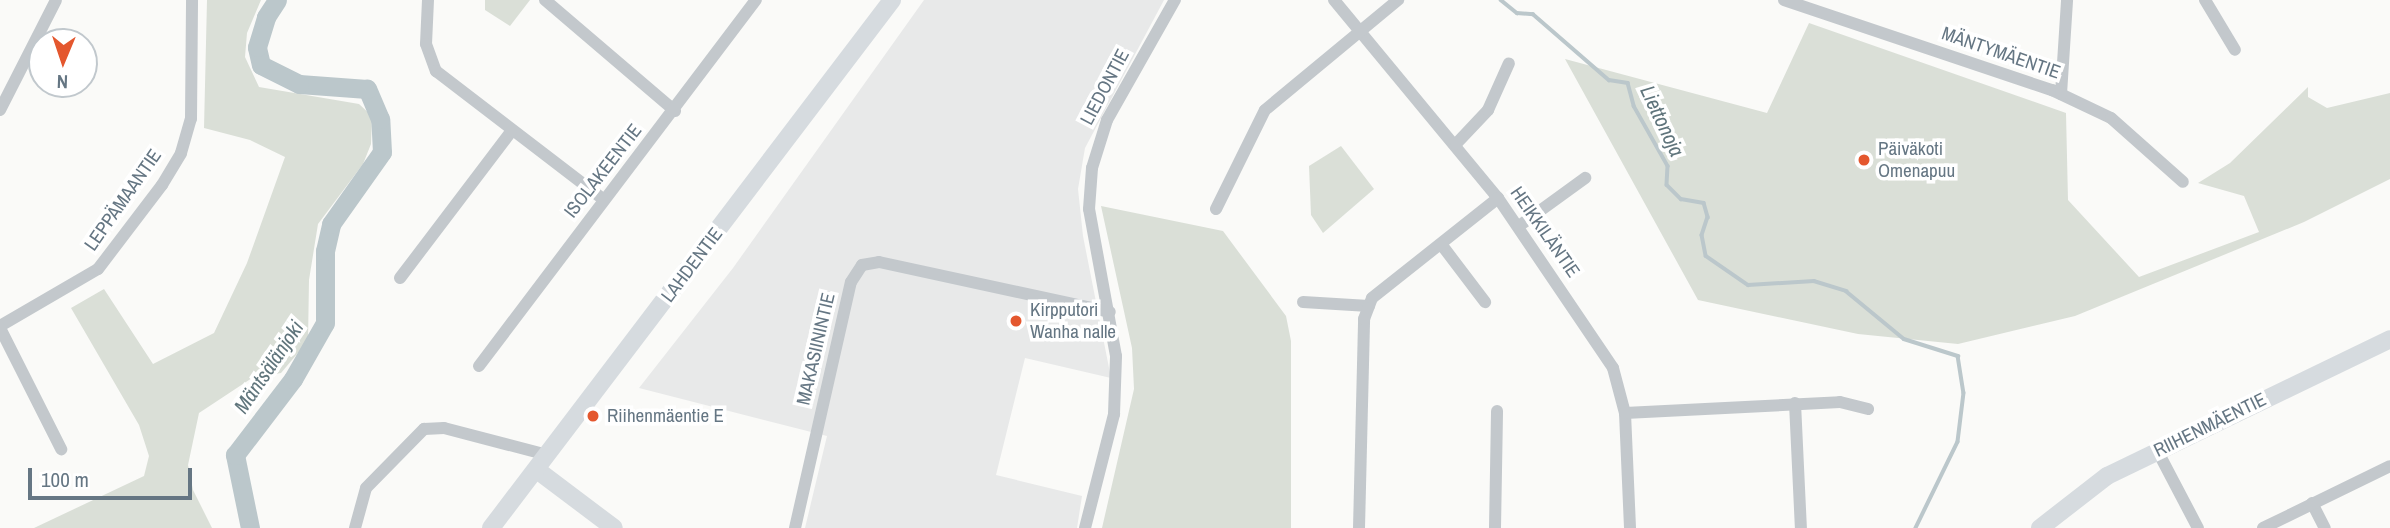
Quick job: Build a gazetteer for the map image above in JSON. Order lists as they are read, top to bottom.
{
  "streets": {
    "main road": ["LAHDENTIE", "RIIHENMÄENTIE"],
    "street": [
      "MÄNTYMÄENTIE",
      "LIEDONTIE",
      "ISOLAKEENTIE",
      "LEPPÄMAANTIE",
      "HEIKKILÄNTIE",
      "MAKASIININTIE"
    ]
  },
  "crossings": [
    ["LIEDONTIE", "MAKASIININTIE"]
  ],
  "water": ["Liettonoja", "Mäntsälänjoki"],
  "places": ["Päiväkoti Omenapuu", "Kirpputori Wanha nalle", "Riihenmäentie E"],
  "scale_bar": "100 m",
  "north": "bottom"
}
